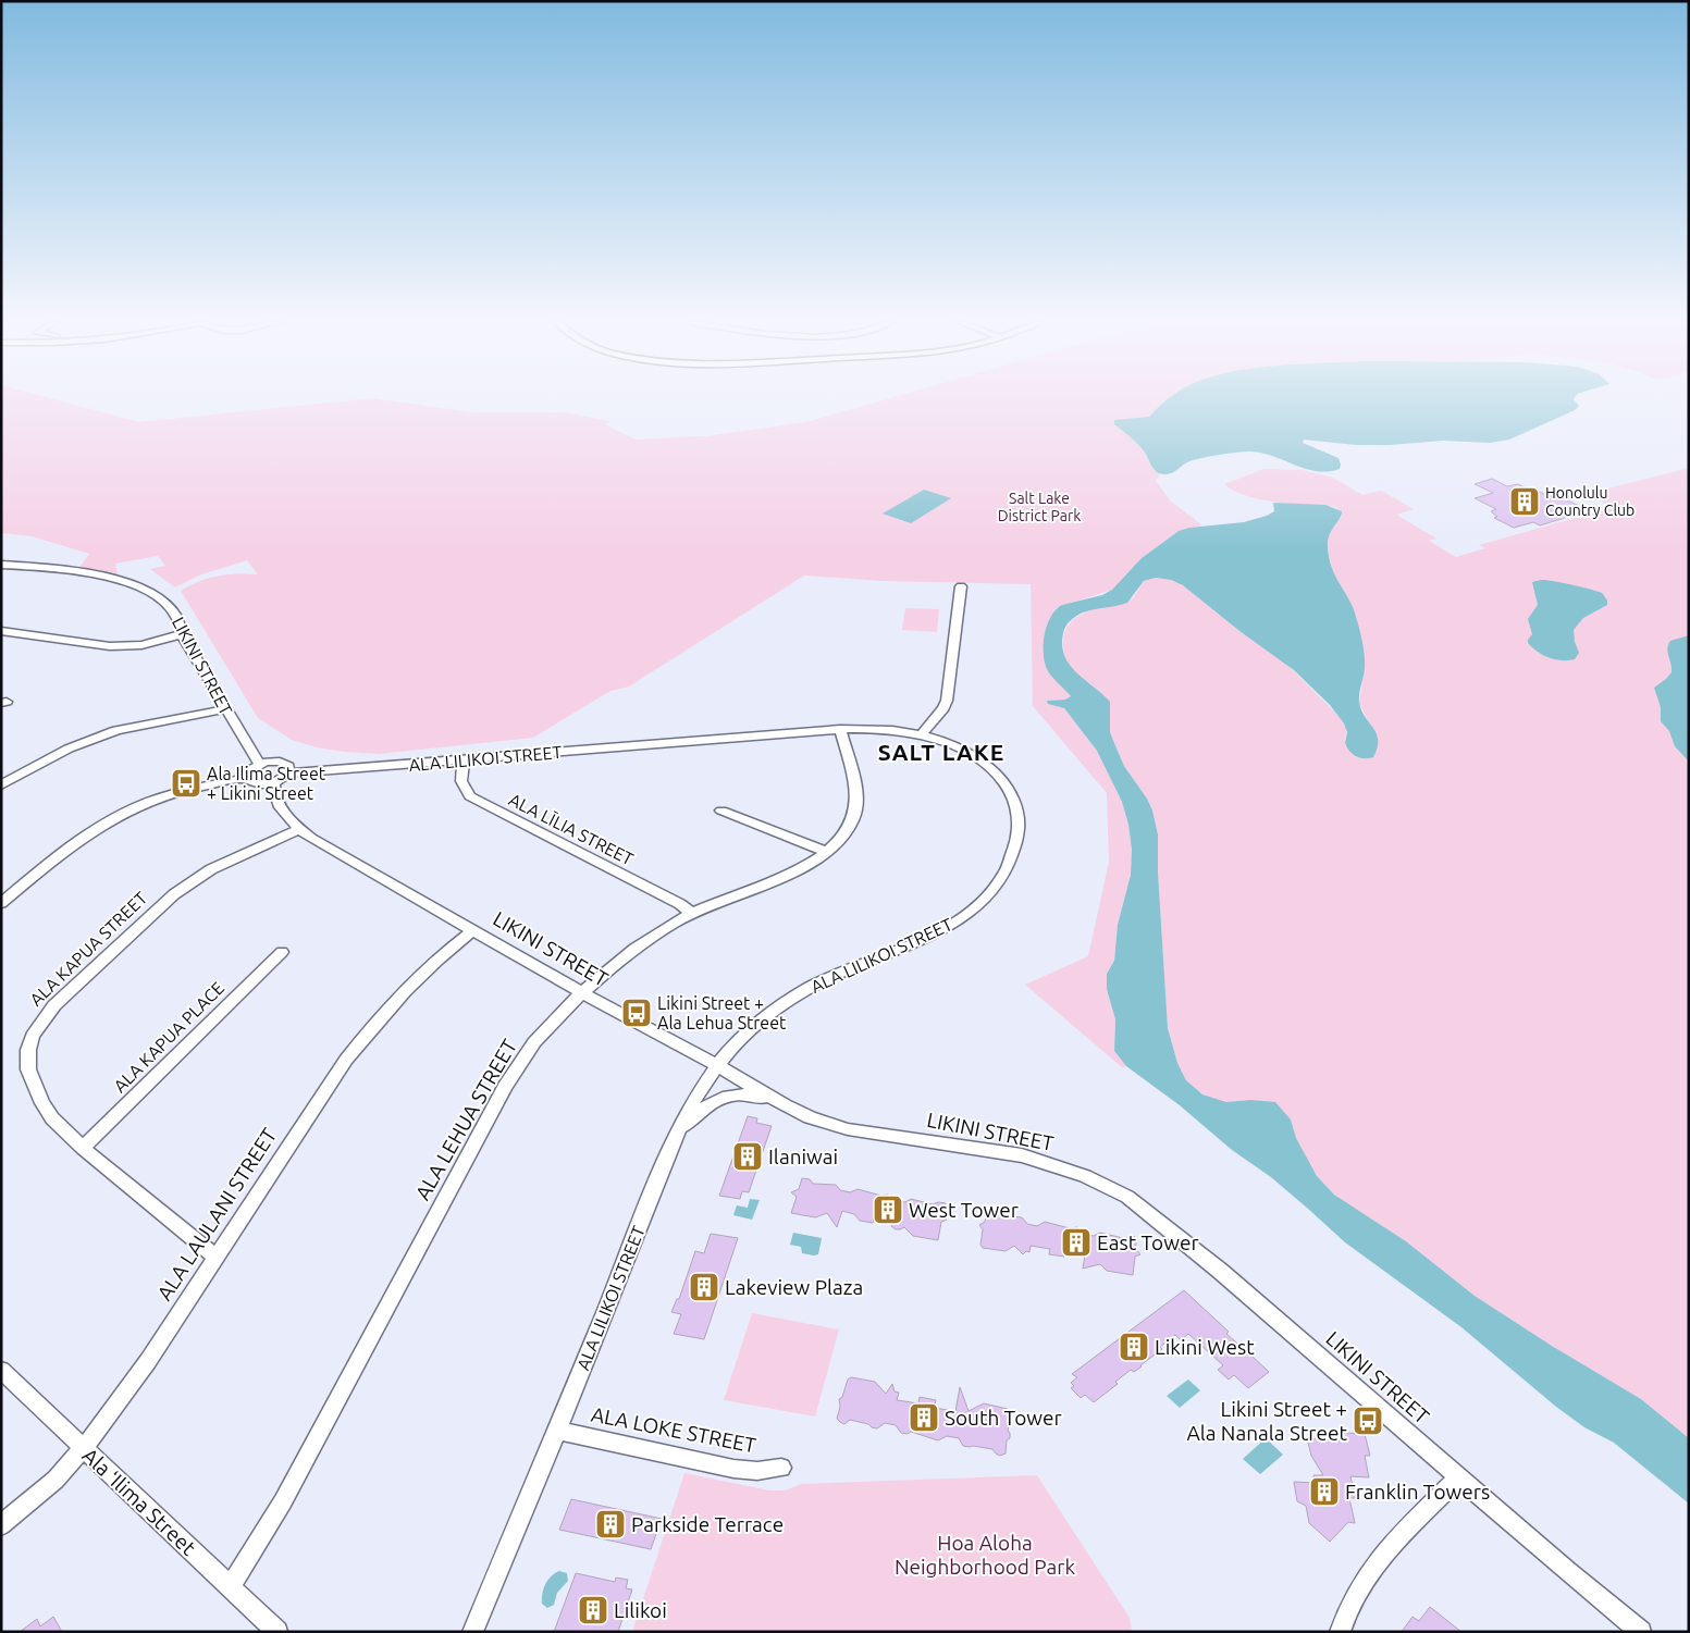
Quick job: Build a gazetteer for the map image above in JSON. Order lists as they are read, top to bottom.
{
  "streets": {
    "street": [
      "LIKINI STREET",
      "ALA LILIKOI STREET",
      "ALA LĪLIA STREET",
      "ALA KAPUA STREET",
      "ALA KAPUA PLACE",
      "ALA LEHUA STREET",
      "ALA LAULANI STREET",
      "ALA LOKE STREET",
      "Ala ʻIlima Street"
    ]
  },
  "crossings": [
    ["LIKINI STREET", "ALA LILIKOI STREET"],
    ["LIKINI STREET", "ALA KAPUA STREET"],
    ["LIKINI STREET", "ALA LEHUA STREET"],
    ["LIKINI STREET", "ALA LAULANI STREET"],
    ["ALA LILIKOI STREET", "ALA LĪLIA STREET"],
    ["ALA LILIKOI STREET", "ALA LEHUA STREET"],
    ["ALA LILIKOI STREET", "ALA LOKE STREET"],
    ["ALA LĪLIA STREET", "ALA LEHUA STREET"],
    ["ALA KAPUA STREET", "ALA KAPUA PLACE"],
    ["ALA KAPUA STREET", "ALA LAULANI STREET"],
    ["ALA LEHUA STREET", "Ala ʻIlima Street"],
    ["ALA LAULANI STREET", "Ala ʻIlima Street"]
  ],
  "districts": ["SALT LAKE"],
  "parks": ["Salt Lake District Park", "Hoa Aloha Neighborhood Park"],
  "places": {
    "building": [
      "Honolulu Country Club",
      "Ilaniwai",
      "West Tower",
      "East Tower",
      "Lakeview Plaza",
      "Likini West",
      "South Tower",
      "Franklin Towers",
      "Parkside Terrace",
      "Lilikoi"
    ],
    "bus stop": ["Ala Ilima Street + Likini Street", "Likini Street + Ala Lehua Street", "Likini Street + Ala Nanala Street"]
  }
}
